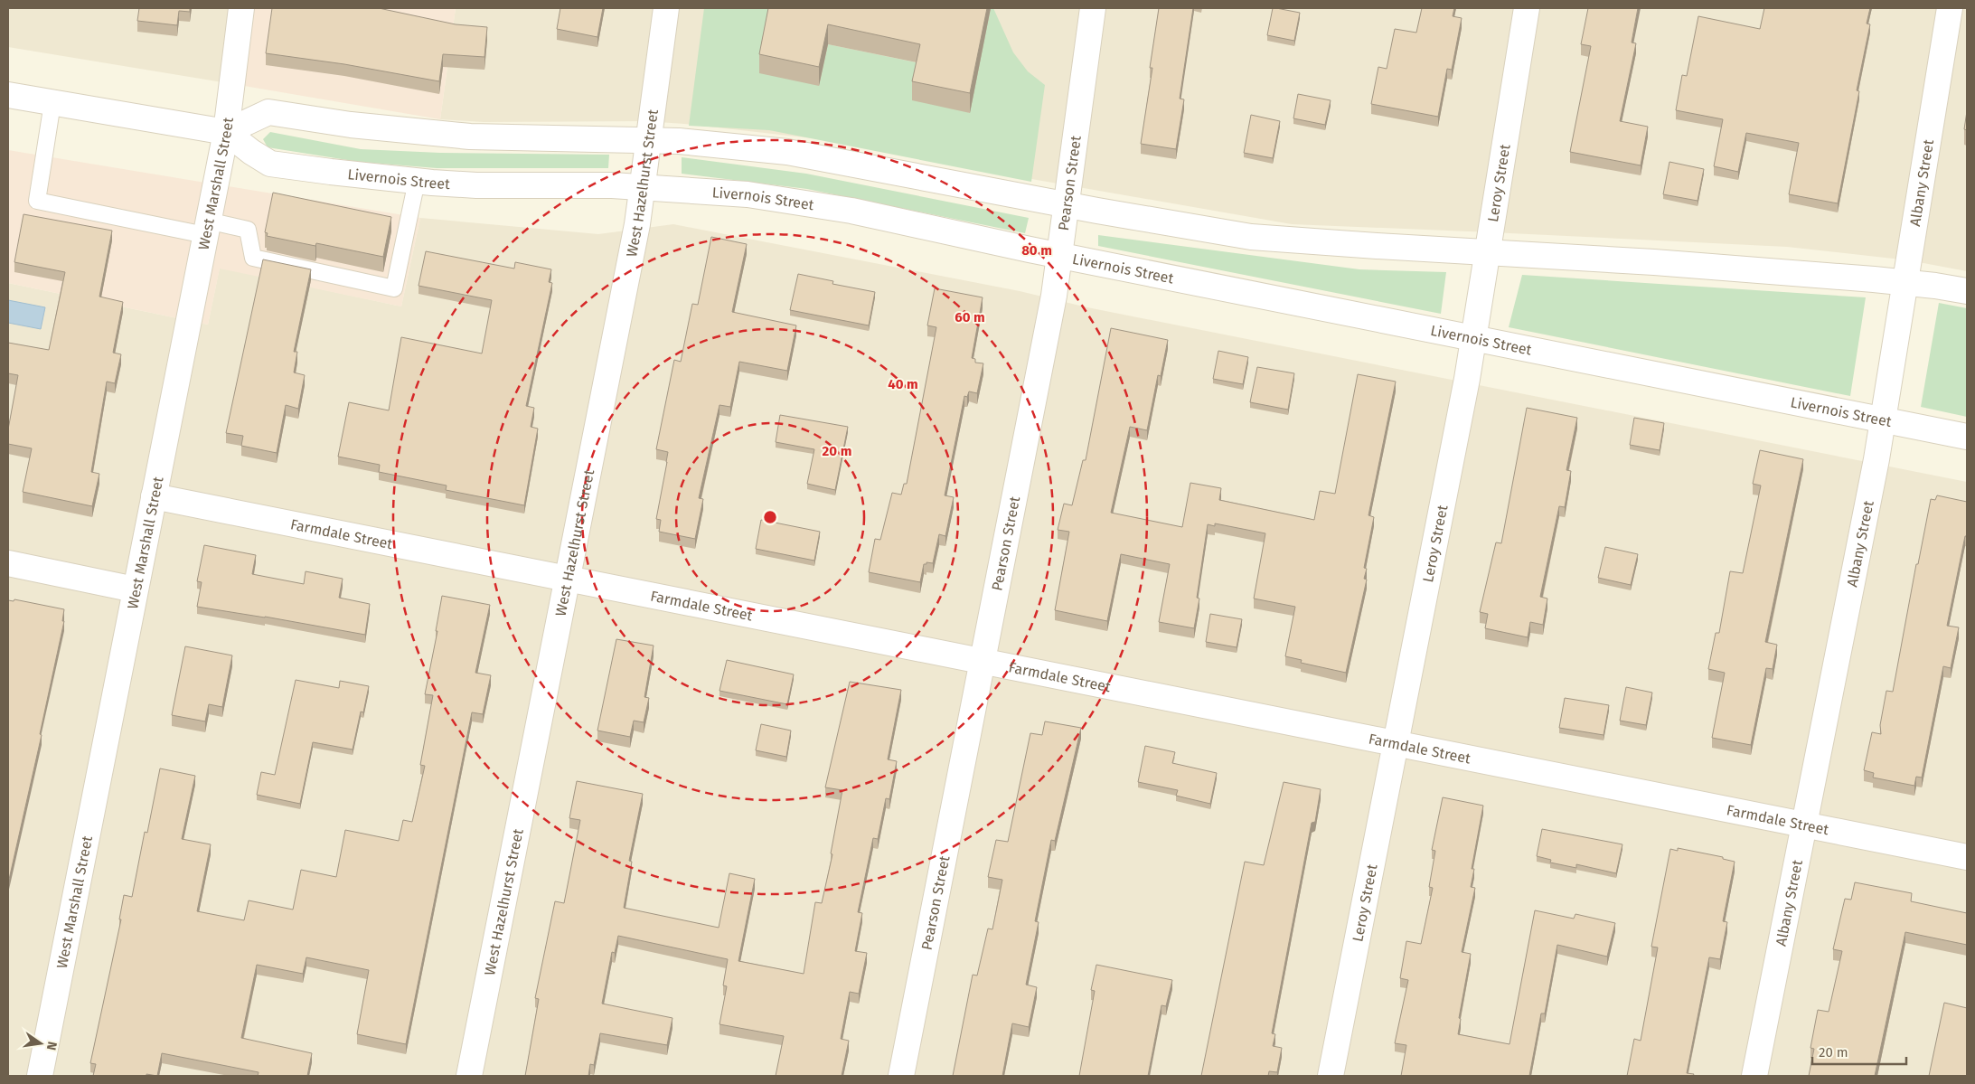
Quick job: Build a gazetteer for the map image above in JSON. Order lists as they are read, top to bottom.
{
  "streets": {
    "street": [
      "Livernois Street",
      "Pearson Street",
      "Leroy Street",
      "Albany Street",
      "West Marshall Street",
      "West Hazelhurst Street",
      "Farmdale Street"
    ]
  },
  "crossings": [
    ["Livernois Street", "Pearson Street"],
    ["Livernois Street", "Leroy Street"],
    ["Livernois Street", "Albany Street"],
    ["Livernois Street", "West Marshall Street"],
    ["Livernois Street", "West Hazelhurst Street"],
    ["Pearson Street", "Farmdale Street"],
    ["Leroy Street", "Farmdale Street"],
    ["Albany Street", "Farmdale Street"],
    ["West Marshall Street", "Farmdale Street"],
    ["West Hazelhurst Street", "Farmdale Street"]
  ],
  "scale_bar": "20 m",
  "north": "right",
  "rings": [
    "80 m",
    "60 m",
    "40 m",
    "20 m"
  ]
}
